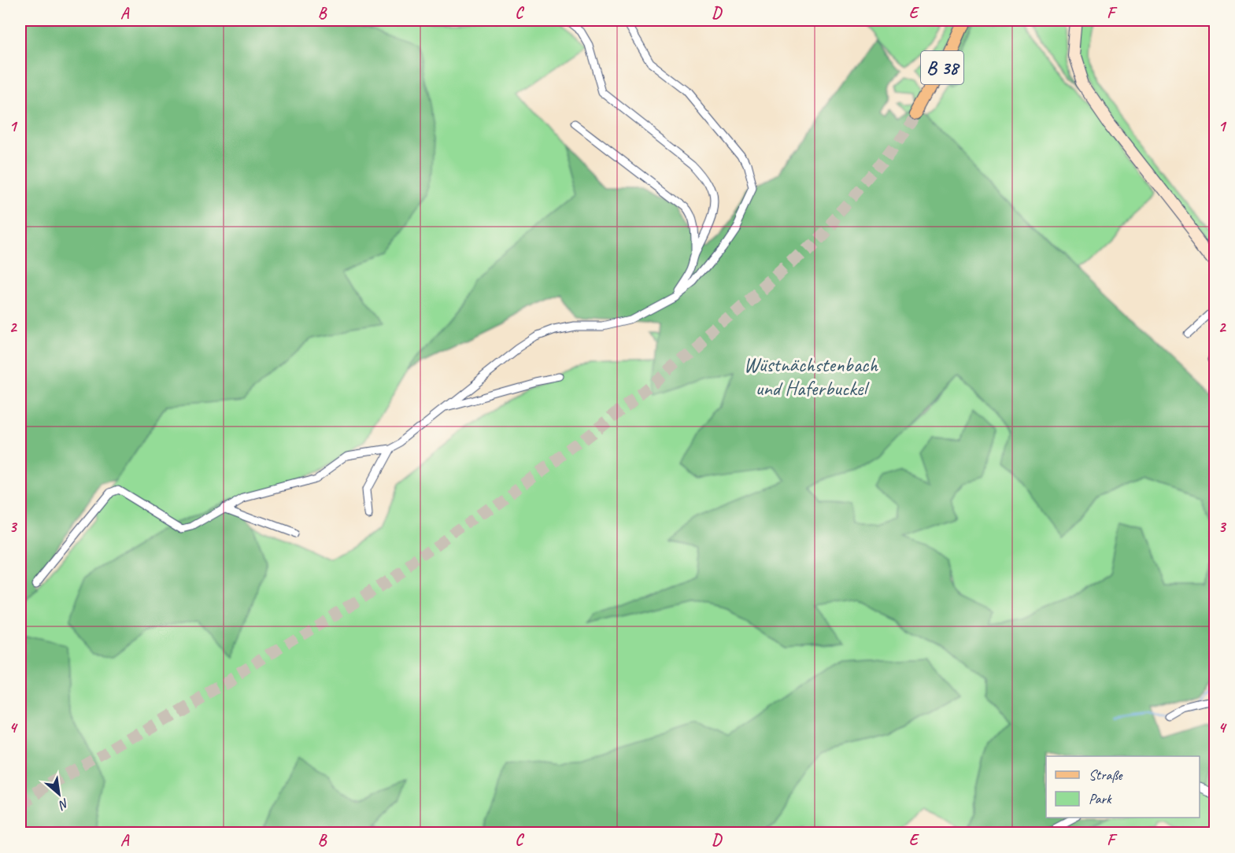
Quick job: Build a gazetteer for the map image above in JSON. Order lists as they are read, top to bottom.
{
  "streets": {
    "main road": ["B 38"]
  },
  "parks": ["Wüstnächstenbach und Haferbuckel"],
  "legend": ["Straße", "Park"],
  "north": "bottom right",
  "grid": {
    "columns": [
      "A",
      "B",
      "C",
      "D",
      "E",
      "F"
    ],
    "rows": [
      "1",
      "2",
      "3",
      "4"
    ]
  }
}
